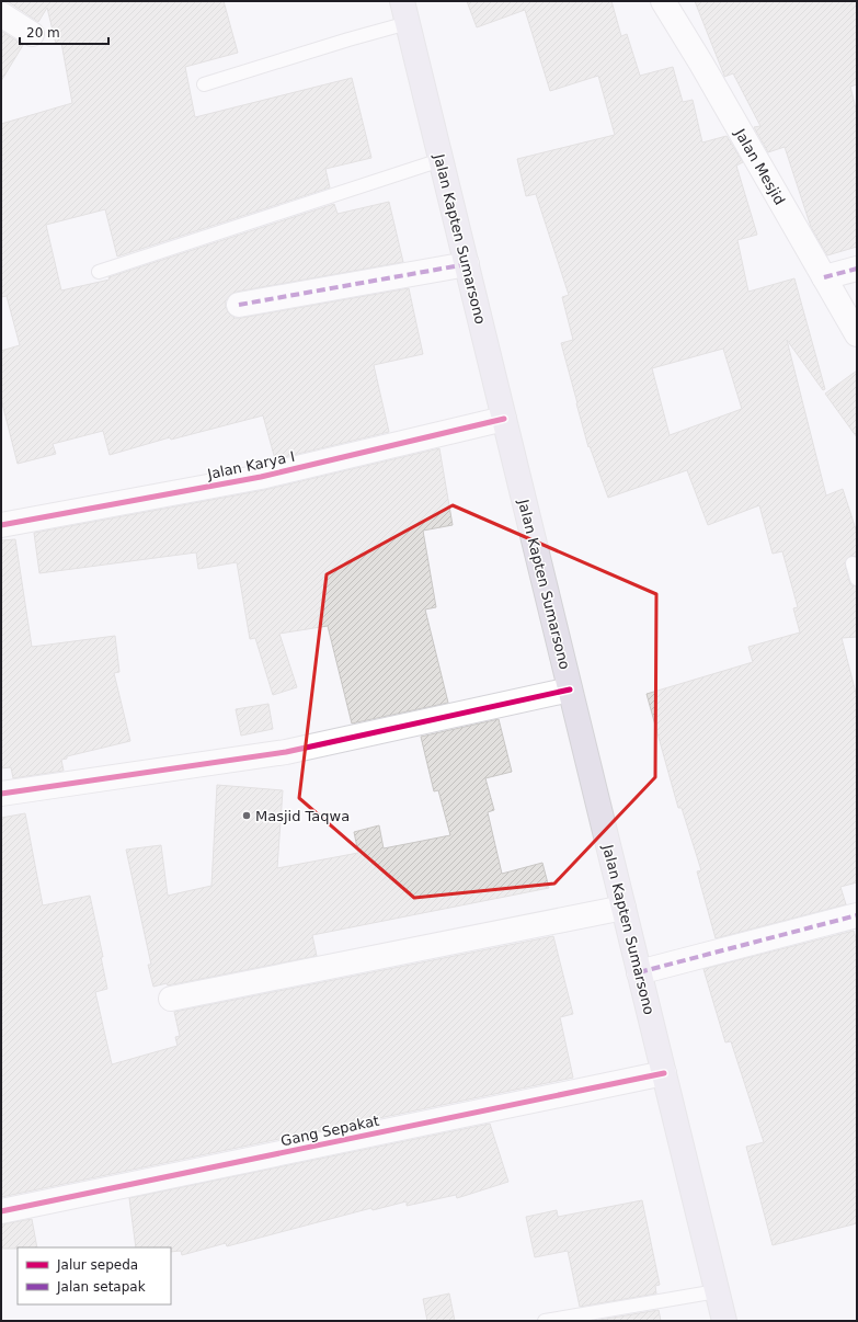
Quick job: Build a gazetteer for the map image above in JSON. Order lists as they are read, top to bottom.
{
  "streets": {
    "highway": ["Jalan Kapten Sumarsono"],
    "street": ["Jalan Mesjid", "Jalan Karya I", "Gang Sepakat"]
  },
  "crossings": [
    ["Jalan Kapten Sumarsono", "Jalan Karya I"],
    ["Jalan Kapten Sumarsono", "Gang Sepakat"]
  ],
  "places": ["Masjid Taqwa"],
  "legend": ["Jalur sepeda", "Jalan setapak"],
  "scale_bar": "20 m"
}
